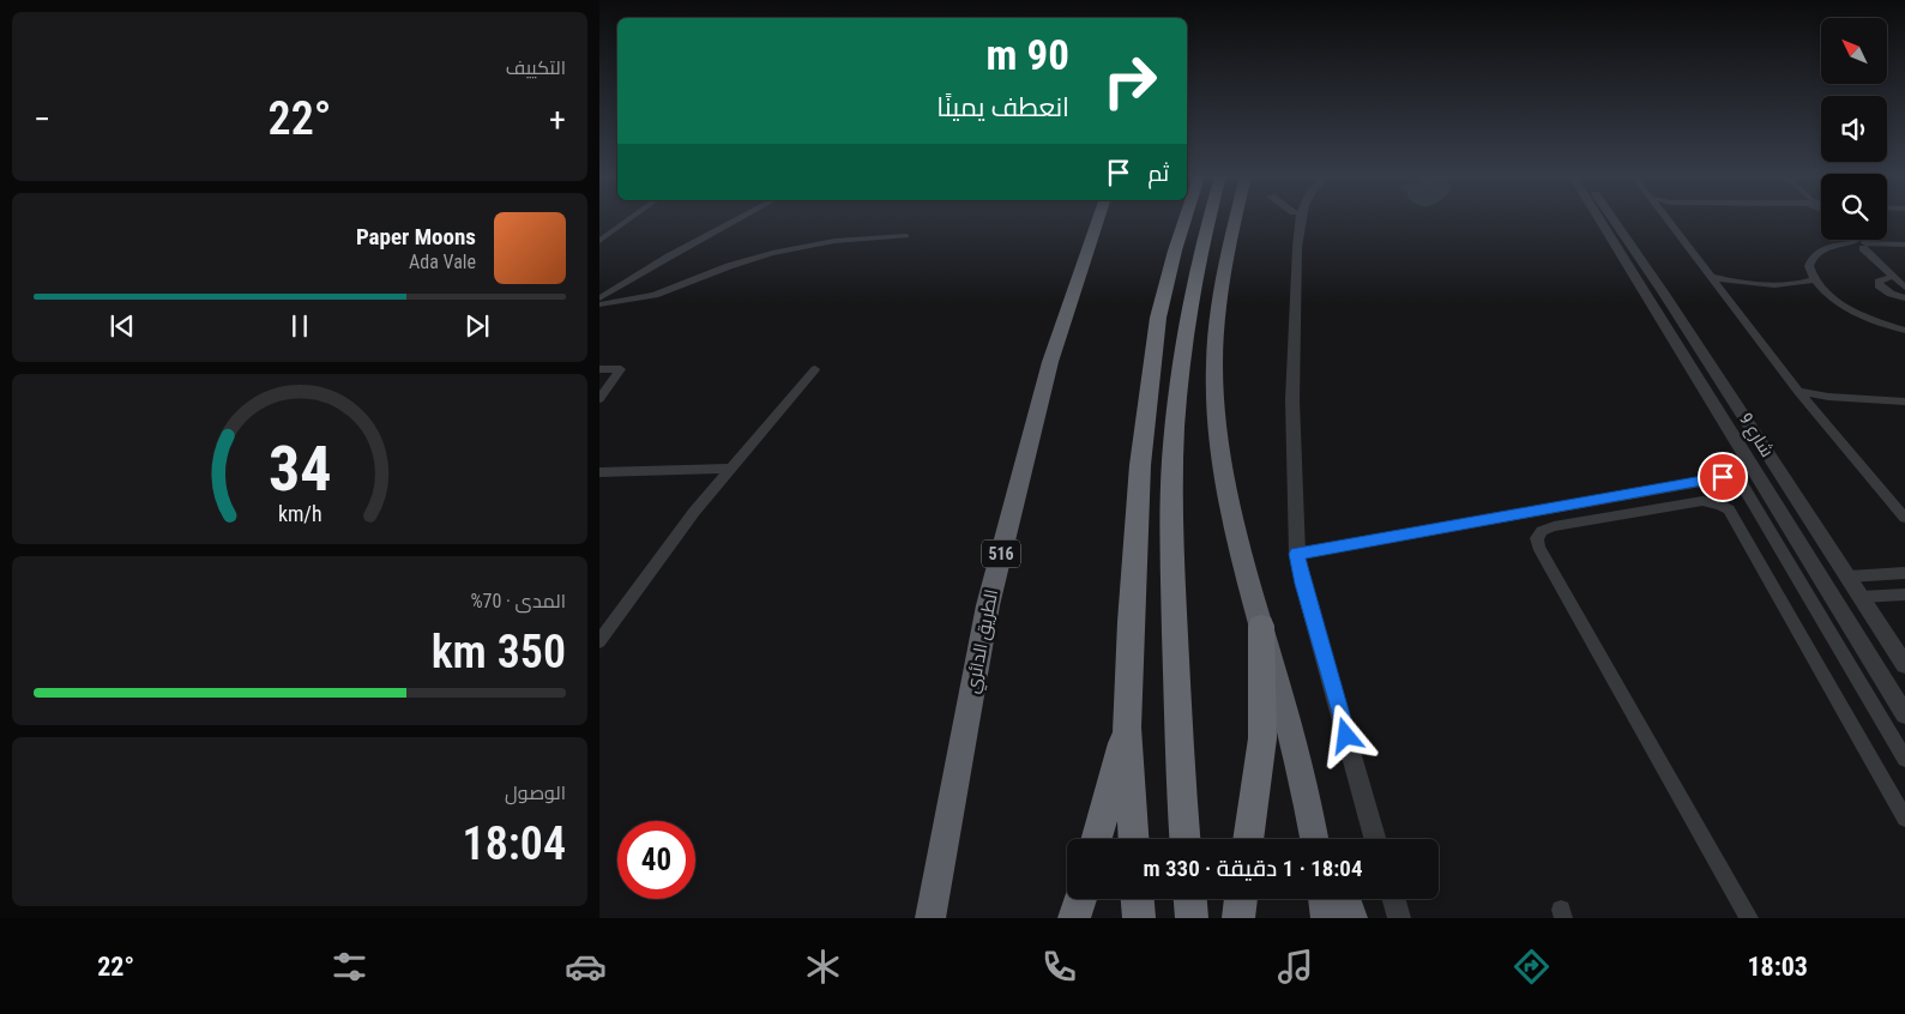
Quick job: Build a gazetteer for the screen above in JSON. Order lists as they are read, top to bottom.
{
  "streets": {
    "highway": ["516", "الطريق الدائري"],
    "street": ["شارع 9"]
  },
  "north": "top left",
  "page": {
    "tile": [
      "التكييف",
      ["المدى · 70%", "350 km"],
      ["الوصول", "18:04"]
    ],
    "turn": ["90 m", "انعطف يمينًا"],
    "heat": ["−", "22°", "+"],
    "then": "ثم",
    "song": ["Paper Moons", "Ada Vale"],
    "limit": "40",
    "trip": "18:04 · 1 دقيقة · 330 m",
    "tabs": ["18:03", "22°"],
    "gauge": ["34", "km/h"]
  }
}
